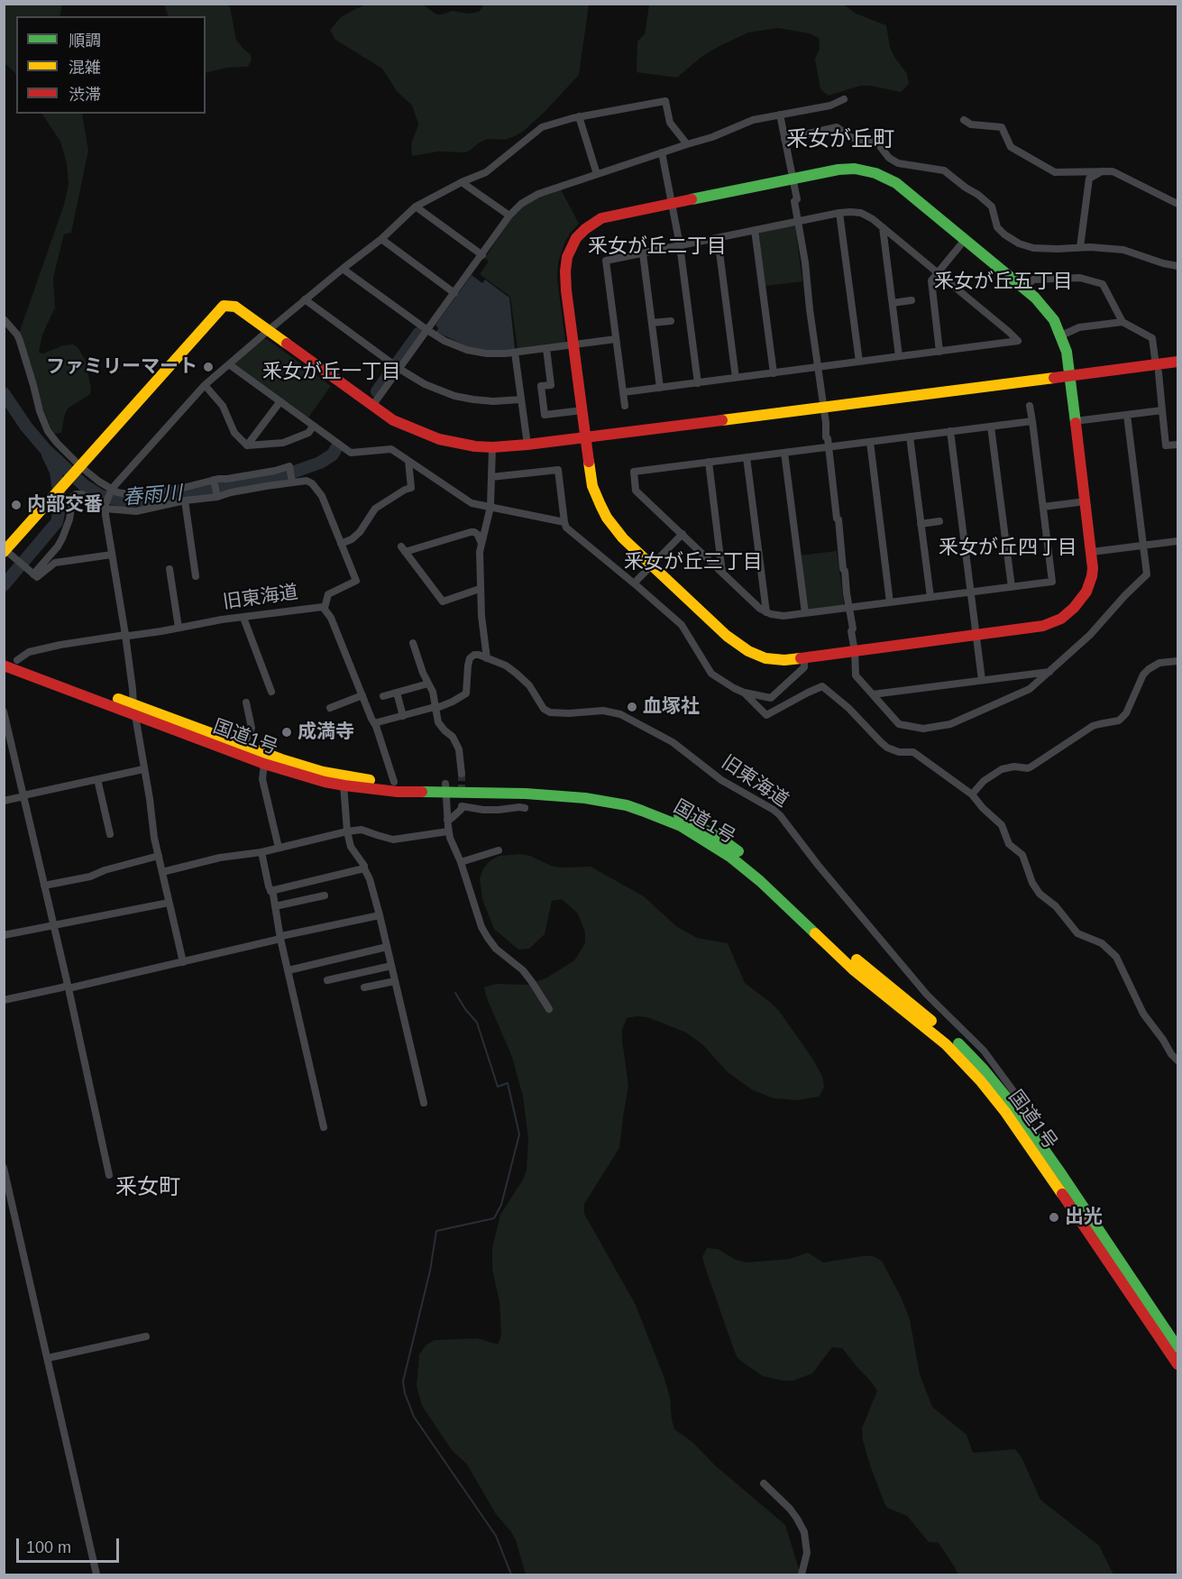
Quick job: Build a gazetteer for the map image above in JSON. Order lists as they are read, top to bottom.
{
  "streets": {
    "main road": ["国道1号"],
    "street": ["旧東海道"]
  },
  "crossings": [
    ["旧東海道", "国道1号"]
  ],
  "districts": [
    "釆女が丘町",
    "釆女が丘二丁目",
    "釆女が丘五丁目",
    "釆女が丘一丁目",
    "釆女が丘四丁目",
    "釆女が丘三丁目",
    "釆女町"
  ],
  "water": ["春雨川"],
  "places": [
    "ファミリーマート",
    "内部交番",
    "血塚社",
    "成満寺",
    "出光"
  ],
  "legend": ["順調", "混雑", "渋滞"],
  "scale_bar": "100 m"
}
